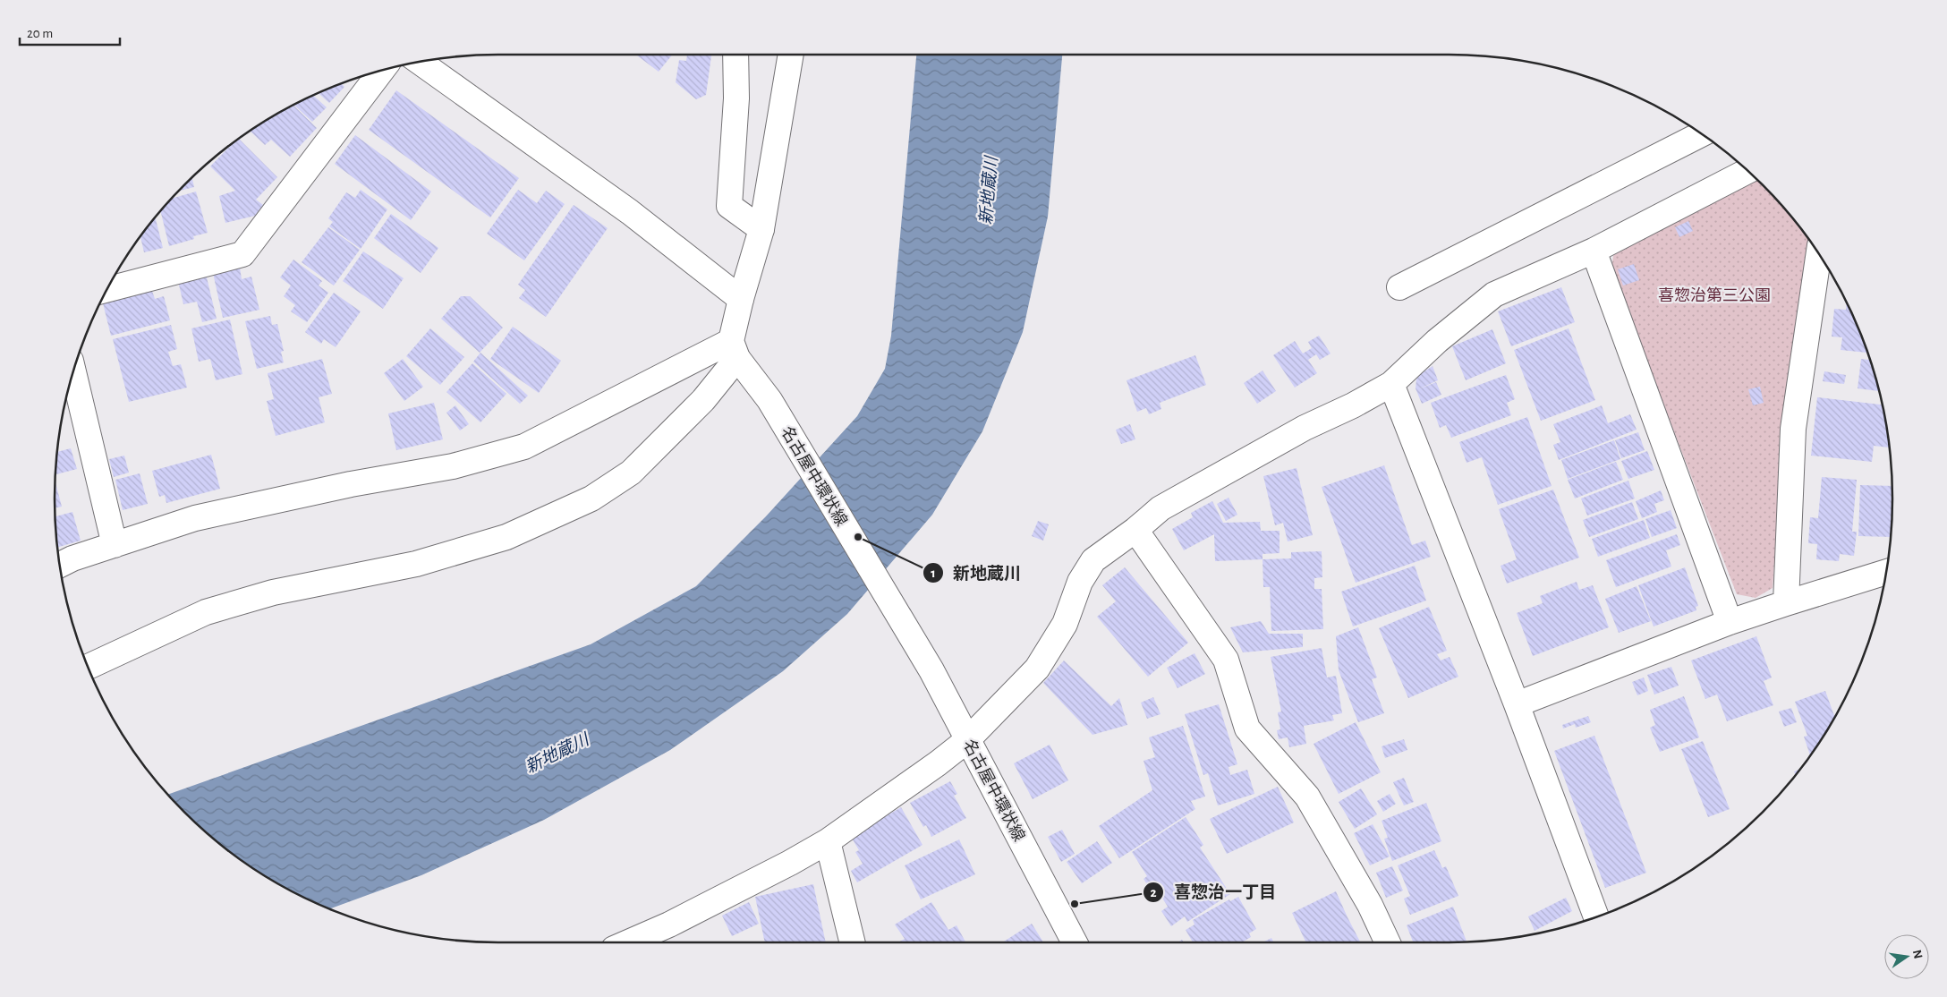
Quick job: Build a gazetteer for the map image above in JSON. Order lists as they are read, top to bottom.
{
  "streets": {
    "street": ["名古屋中環状線"]
  },
  "water": ["新地蔵川"],
  "parks": ["喜惣治第三公園"],
  "places": ["新地蔵川", "喜惣治一丁目"],
  "scale_bar": "20 m",
  "north": "right"
}
